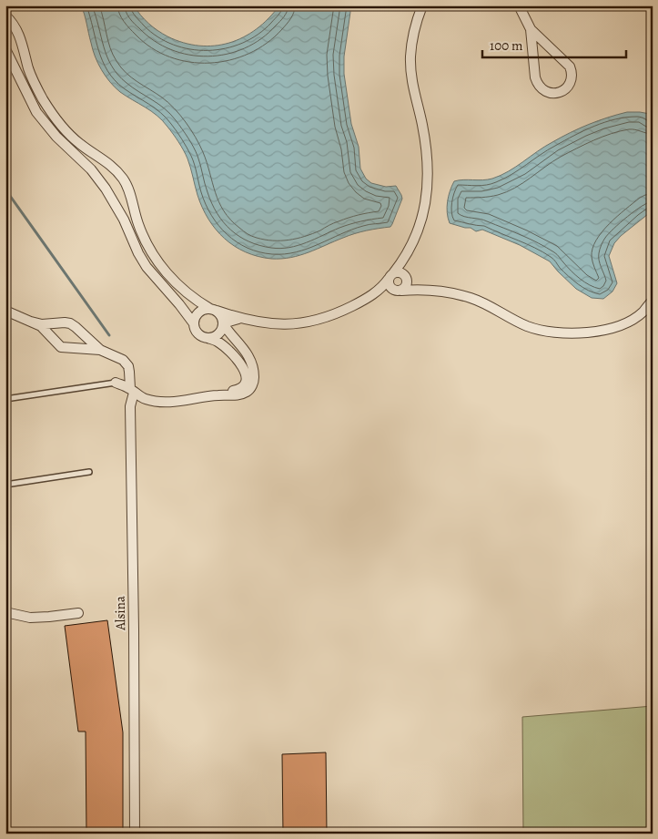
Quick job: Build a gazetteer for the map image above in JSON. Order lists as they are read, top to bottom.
{
  "streets": {
    "street": ["Alsina"]
  },
  "scale_bar": "100 m"
}
